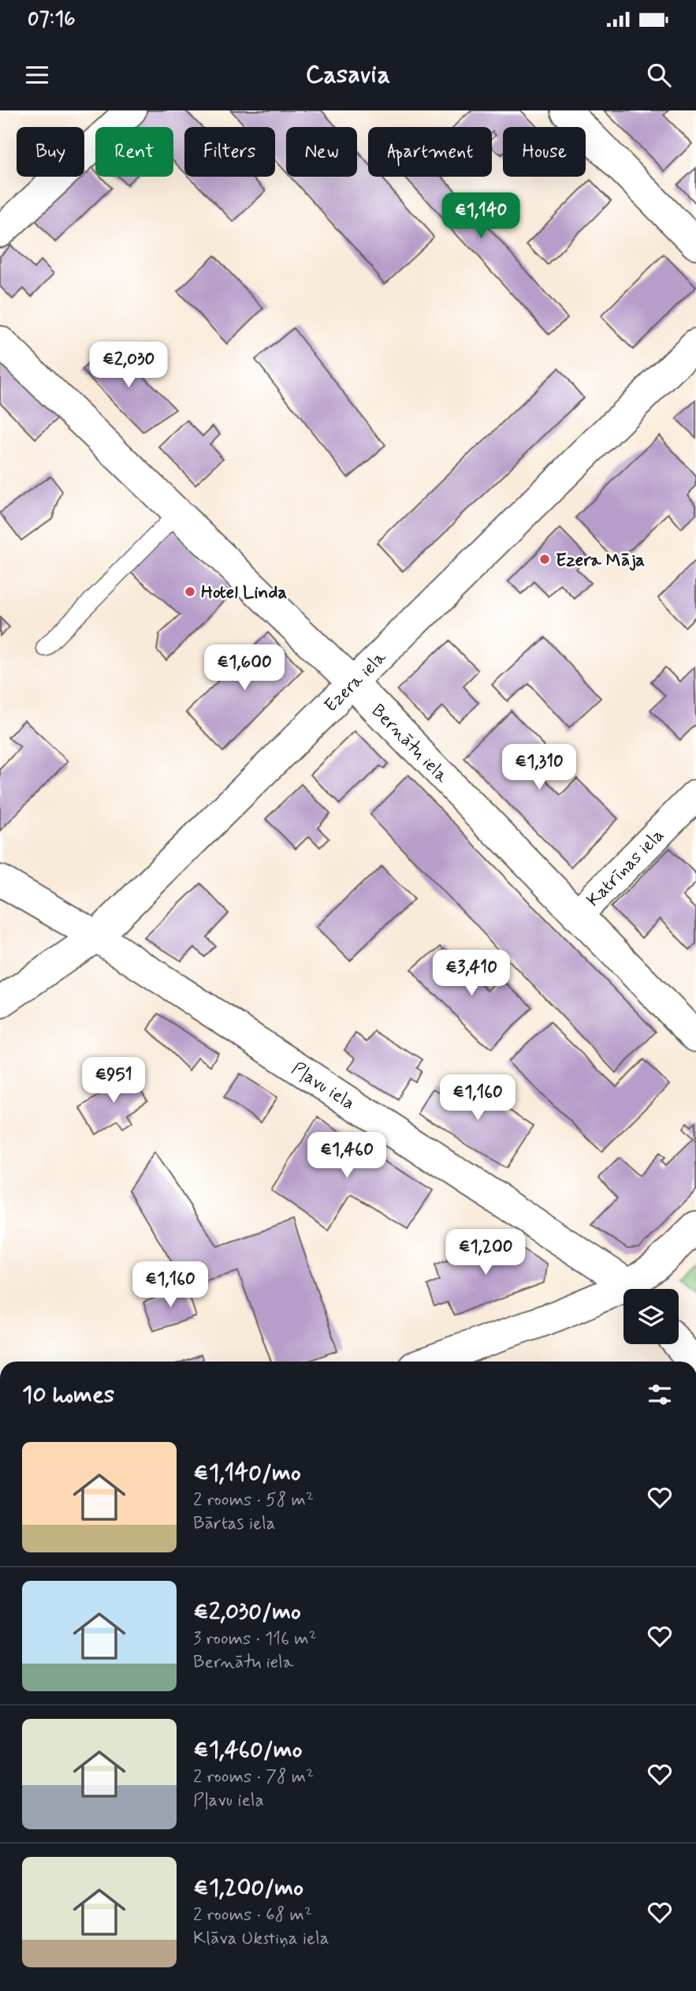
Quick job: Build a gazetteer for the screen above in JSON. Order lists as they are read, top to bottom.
{
  "streets": {
    "street": [
      "Ezera iela",
      "Bernātu iela",
      "Katrīnas iela",
      "Pļavu iela"
    ]
  },
  "crossings": [
    ["Ezera iela", "Bernātu iela"],
    ["Ezera iela", "Pļavu iela"],
    ["Bernātu iela", "Katrīnas iela"]
  ],
  "places": ["Ezera Māja", "Hotel Linda"],
  "page": {
    "status": "07:16",
    "header": "Casavia",
    "chip": [
      "Buy",
      "Rent",
      "Filters",
      "New",
      "Apartment",
      "House"
    ],
    "price": [
      "€1,140",
      "€2,030",
      "€1,600",
      "€1,310",
      "€3,410",
      "€951",
      "€1,160",
      "€1,460",
      "€1,200",
      "€1,160"
    ],
    "heading": "10 homes",
    "list": [
      {
        "name": "€1,140/mo",
        "note": "2 rooms · 58 m² · Bārtas iela"
      },
      {
        "name": "€2,030/mo",
        "note": "3 rooms · 116 m² · Bernātu iela"
      },
      {
        "name": "€1,460/mo",
        "note": "2 rooms · 78 m² · Pļavu iela"
      },
      {
        "name": "€1,200/mo",
        "note": "2 rooms · 68 m² · Klāva Ukstiņa iela"
      }
    ]
  }
}
